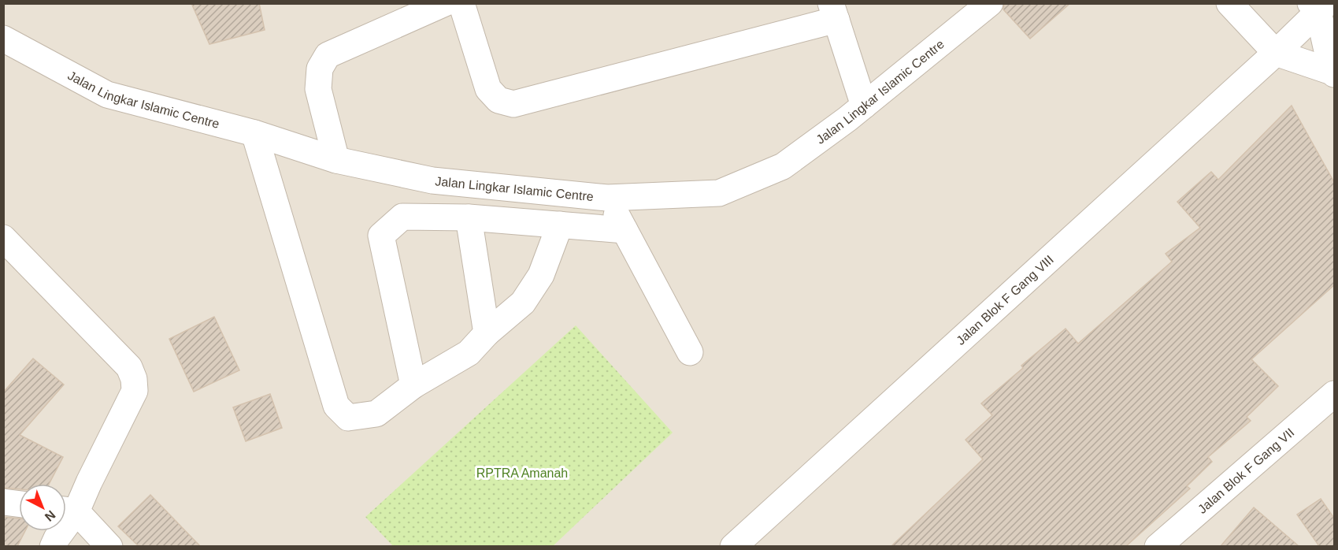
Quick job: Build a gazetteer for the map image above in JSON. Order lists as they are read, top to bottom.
{
  "streets": {
    "street": ["Jalan Lingkar Islamic Centre", "Jalan Blok F Gang VIII", "Jalan Blok F Gang VII"]
  },
  "parks": ["RPTRA Amanah"],
  "north": "bottom right"
}
